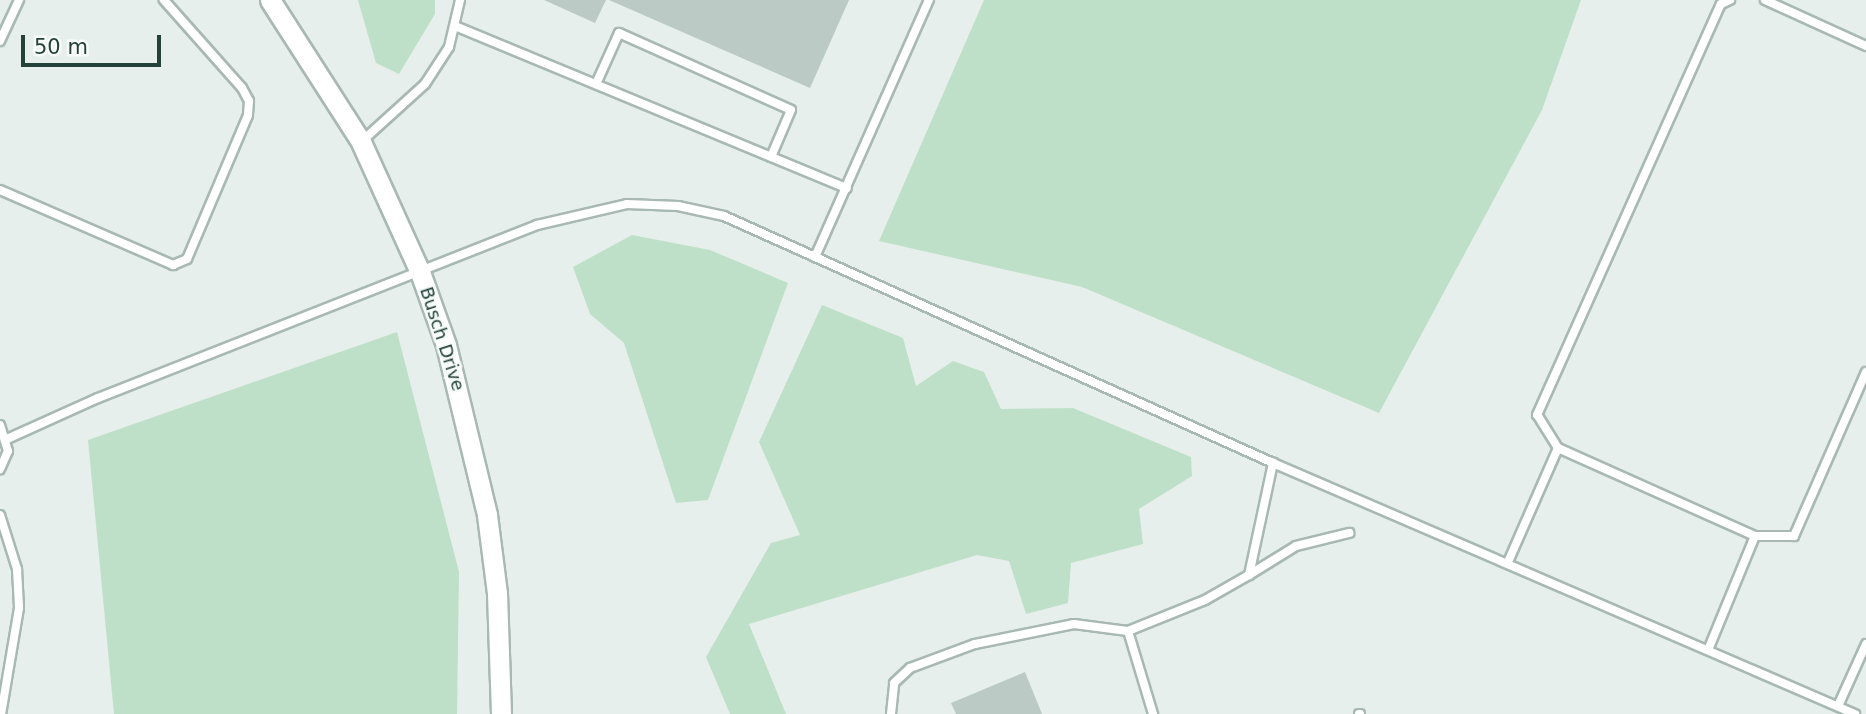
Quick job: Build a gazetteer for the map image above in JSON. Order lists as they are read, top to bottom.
{
  "streets": {
    "street": ["Busch Drive"]
  },
  "scale_bar": "50 m"
}
